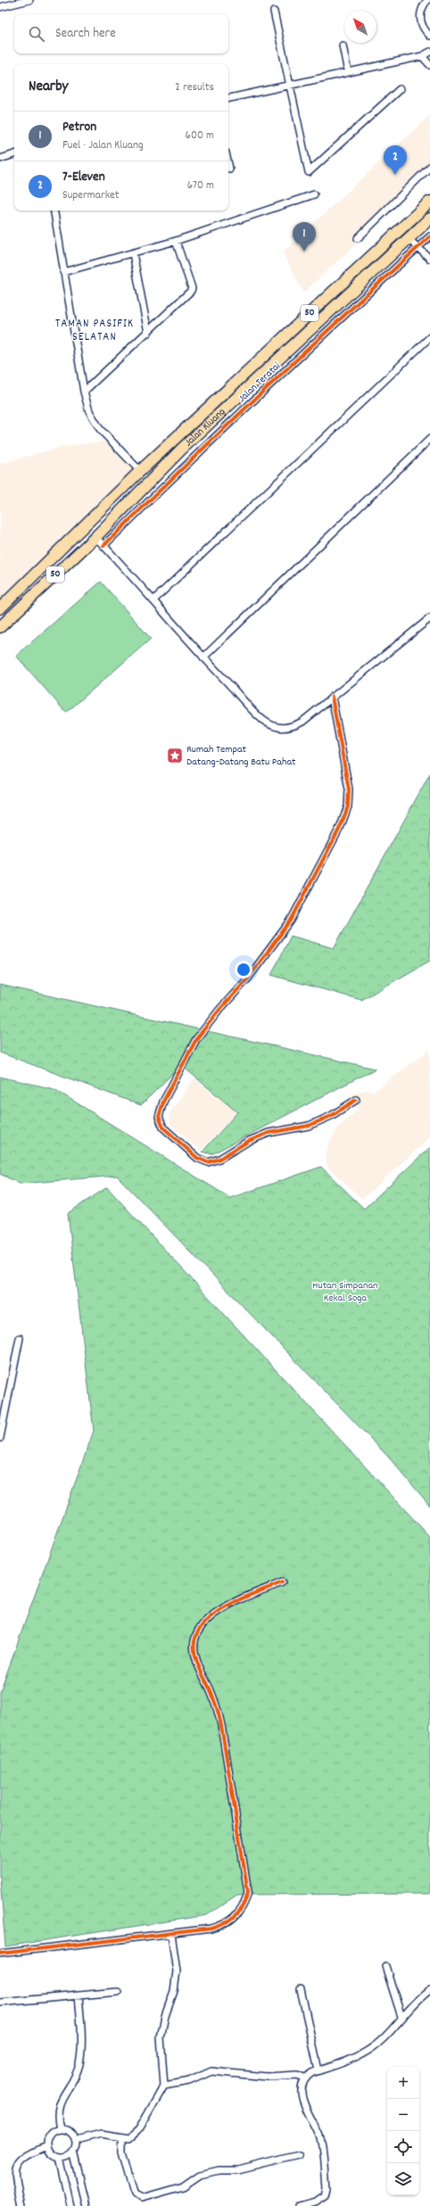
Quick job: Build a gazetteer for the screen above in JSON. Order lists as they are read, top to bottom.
{
  "streets": {
    "highway": ["50", "Jalan Kluang"],
    "street": ["Jalan Teratai"]
  },
  "crossings": [
    ["Jalan Teratai", "Jalan Kluang"]
  ],
  "districts": ["TAMAN PASIFIK SELATAN"],
  "parks": ["Hutan Simpanan Kekal Soga"],
  "places": {
    "place": ["Rumah Tempat Datang-Datang Batu Pahat"]
  },
  "north": "top left",
  "page": {
    "search": "Search here",
    "heading": ["Nearby", "2 results"],
    "list": [
      {
        "mark": "1",
        "name": "Petron",
        "note": "Fuel · Jalan Kluang",
        "value": "600 m"
      },
      {
        "mark": "2",
        "name": "7-Eleven",
        "note": "Supermarket",
        "value": "670 m"
      }
    ],
    "pins": ["2", "1"],
    "map_buttons": ["+", "−"]
  }
}
